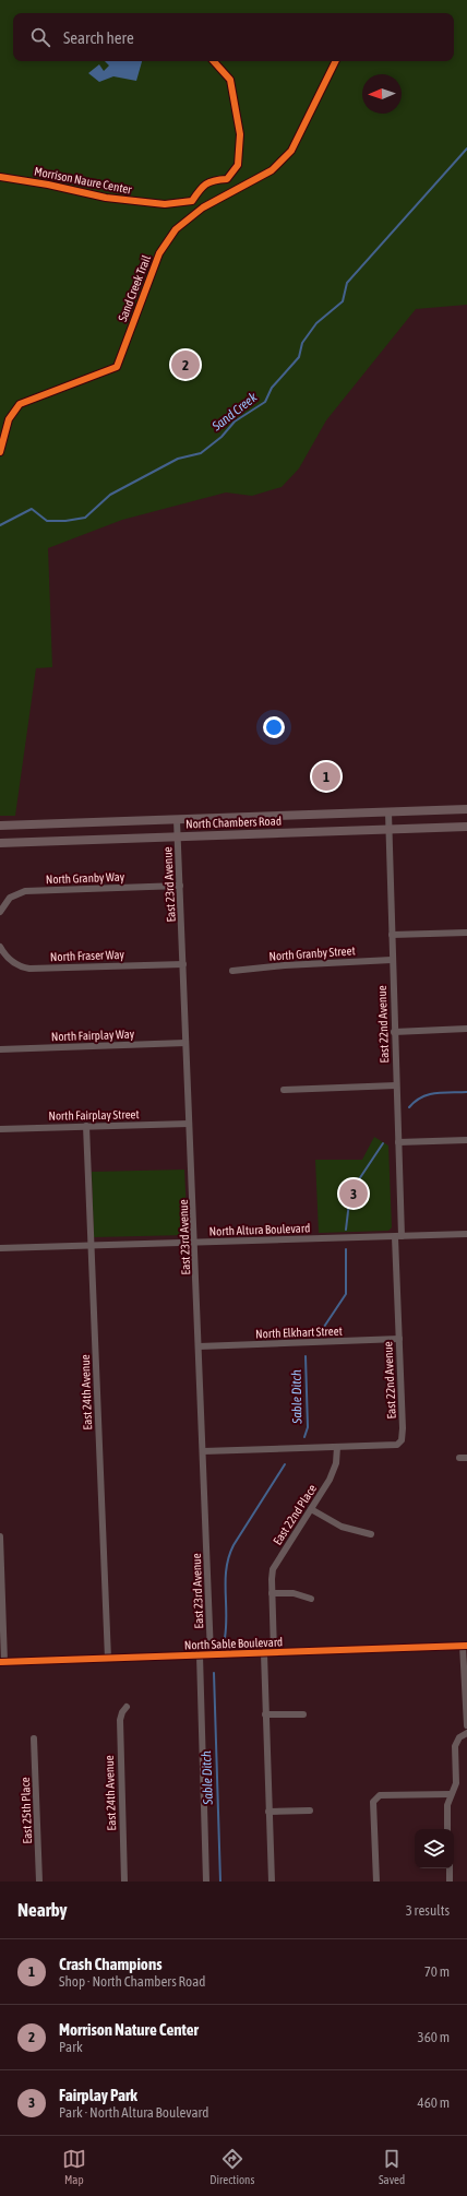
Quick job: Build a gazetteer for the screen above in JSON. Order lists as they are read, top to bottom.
{
  "streets": {
    "main road": ["North Chambers Road"],
    "street": [
      "North Granby Way",
      "East 23rd Avenue",
      "North Granby Street",
      "North Fraser Way",
      "East 22nd Avenue",
      "North Fairplay Way",
      "North Fairplay Street",
      "North Altura Boulevard",
      "North Elkhart Street",
      "East 24th Avenue",
      "East 22nd Place",
      "North Sable Boulevard",
      "East 25th Place"
    ],
    "cycle path": ["Morrison Naure Center", "Sand Creek Trail"]
  },
  "crossings": [
    ["North Chambers Road", "East 23rd Avenue"],
    ["North Chambers Road", "East 22nd Avenue"],
    ["North Granby Way", "East 23rd Avenue"],
    ["East 23rd Avenue", "North Fraser Way"],
    ["East 23rd Avenue", "North Fairplay Way"],
    ["East 23rd Avenue", "North Fairplay Street"],
    ["East 23rd Avenue", "North Altura Boulevard"],
    ["East 23rd Avenue", "North Elkhart Street"],
    ["East 23rd Avenue", "North Sable Boulevard"],
    ["North Granby Street", "East 22nd Avenue"],
    ["East 22nd Avenue", "North Altura Boulevard"],
    ["East 22nd Avenue", "North Elkhart Street"],
    ["East 22nd Avenue", "East 22nd Place"],
    ["North Fairplay Street", "East 24th Avenue"],
    ["North Altura Boulevard", "East 24th Avenue"],
    ["East 24th Avenue", "North Sable Boulevard"],
    ["East 22nd Place", "North Sable Boulevard"]
  ],
  "water": ["Sand Creek", "Sable Ditch"],
  "north": "left",
  "page": {
    "search": "Search here",
    "pins": ["2", "1", "3"],
    "heading": ["Nearby", "3 results"],
    "list": [
      {
        "mark": "1",
        "name": "Crash Champions",
        "note": "Shop · North Chambers Road",
        "value": "70 m"
      },
      {
        "mark": "2",
        "name": "Morrison Nature Center",
        "note": "Park",
        "value": "360 m"
      },
      {
        "mark": "3",
        "name": "Fairplay Park",
        "note": "Park · North Altura Boulevard",
        "value": "460 m"
      }
    ],
    "nav": ["Map", "Directions", "Saved"]
  }
}
